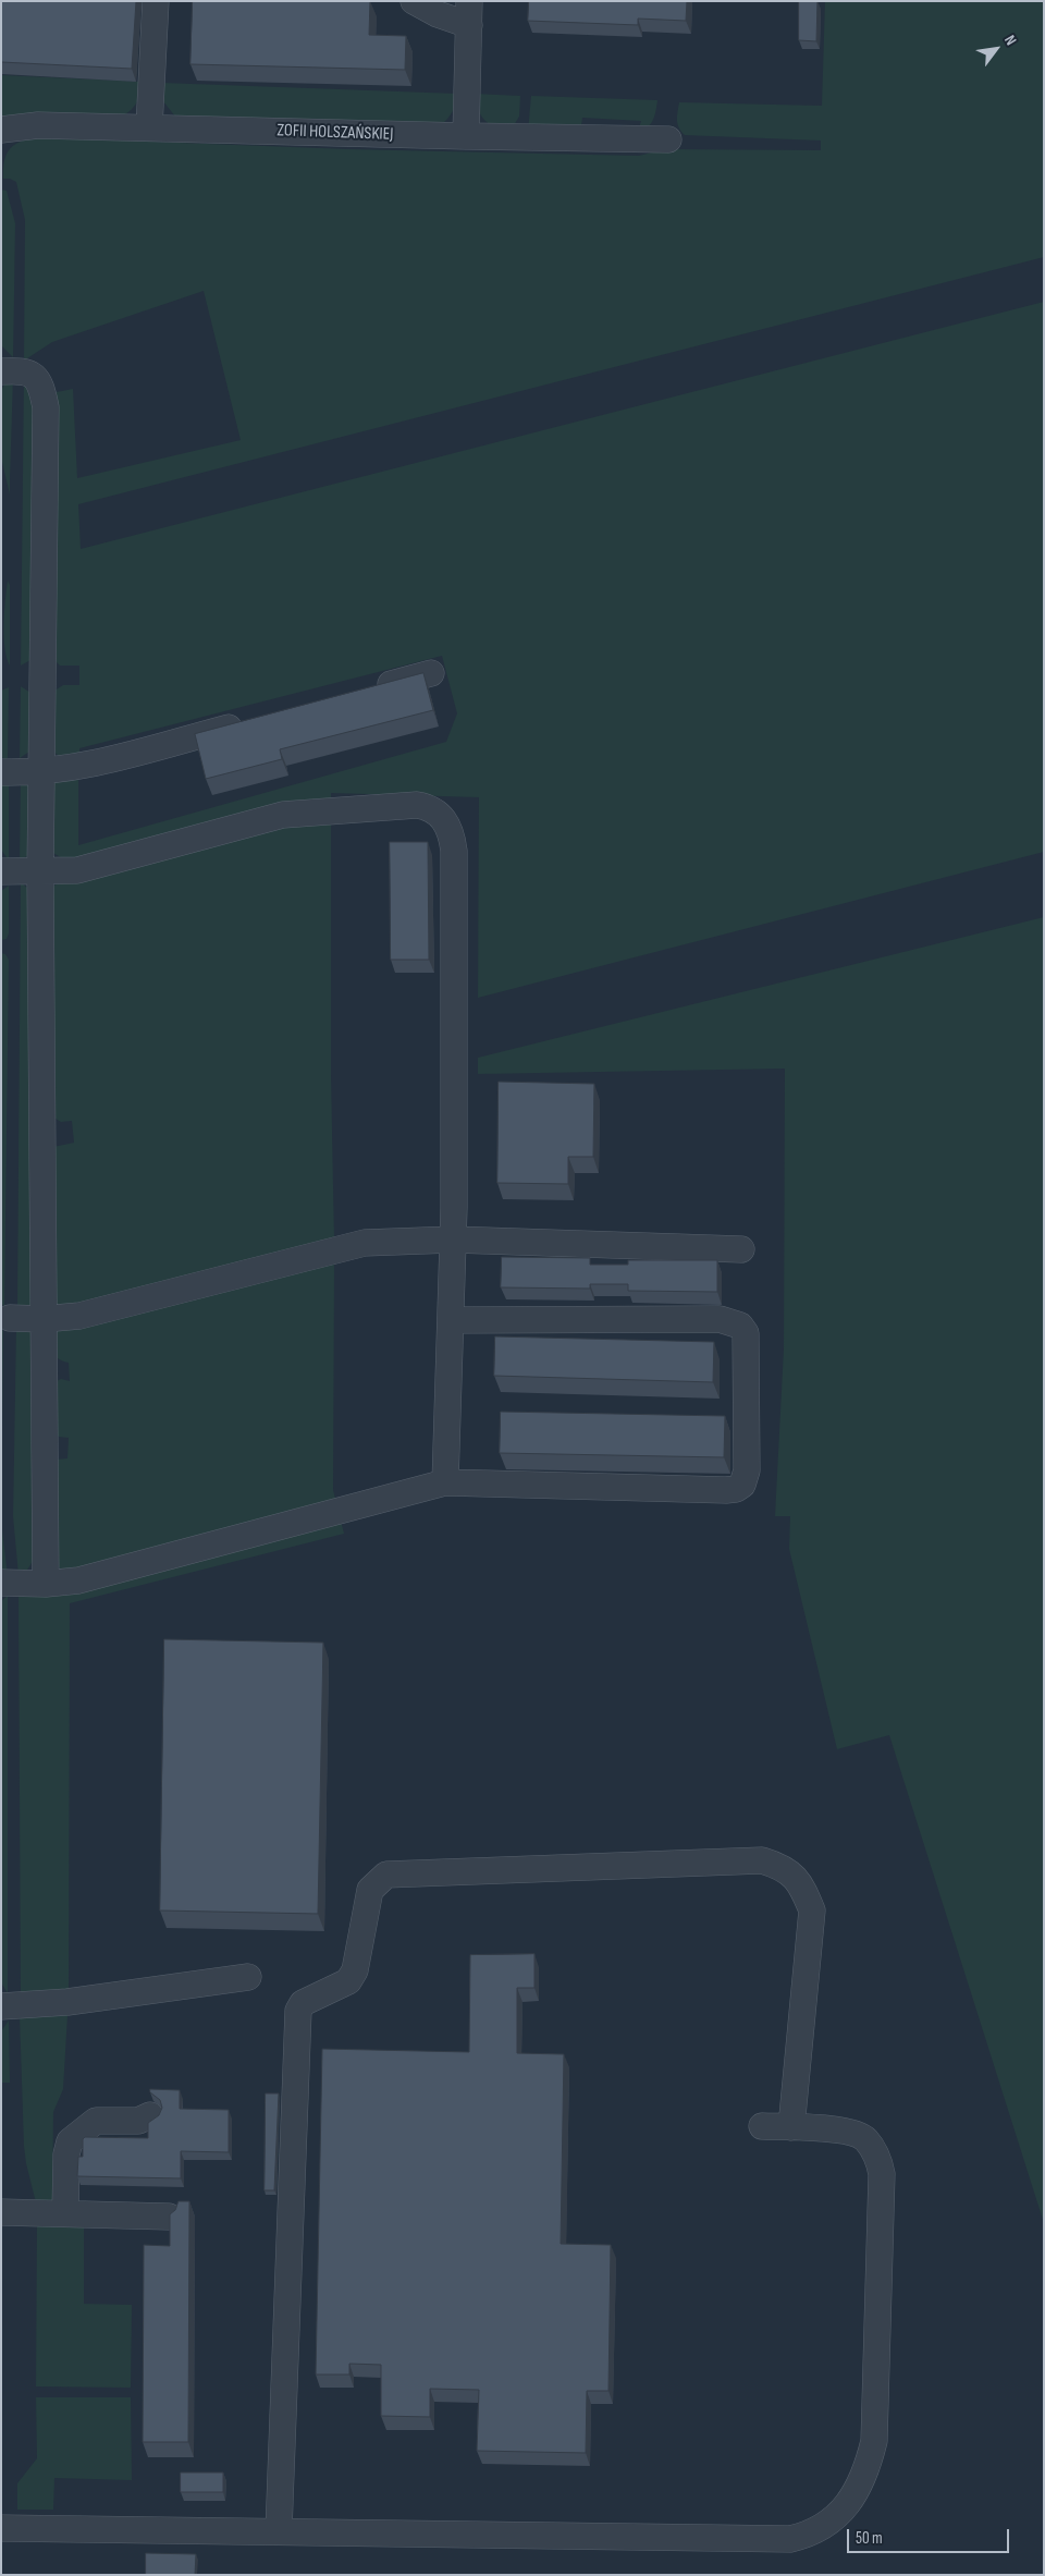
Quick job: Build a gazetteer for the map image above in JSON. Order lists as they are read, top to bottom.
{
  "streets": {
    "street": ["ZOFII HOLSZAŃSKIEJ"]
  },
  "scale_bar": "50 m",
  "north": "top right"
}
